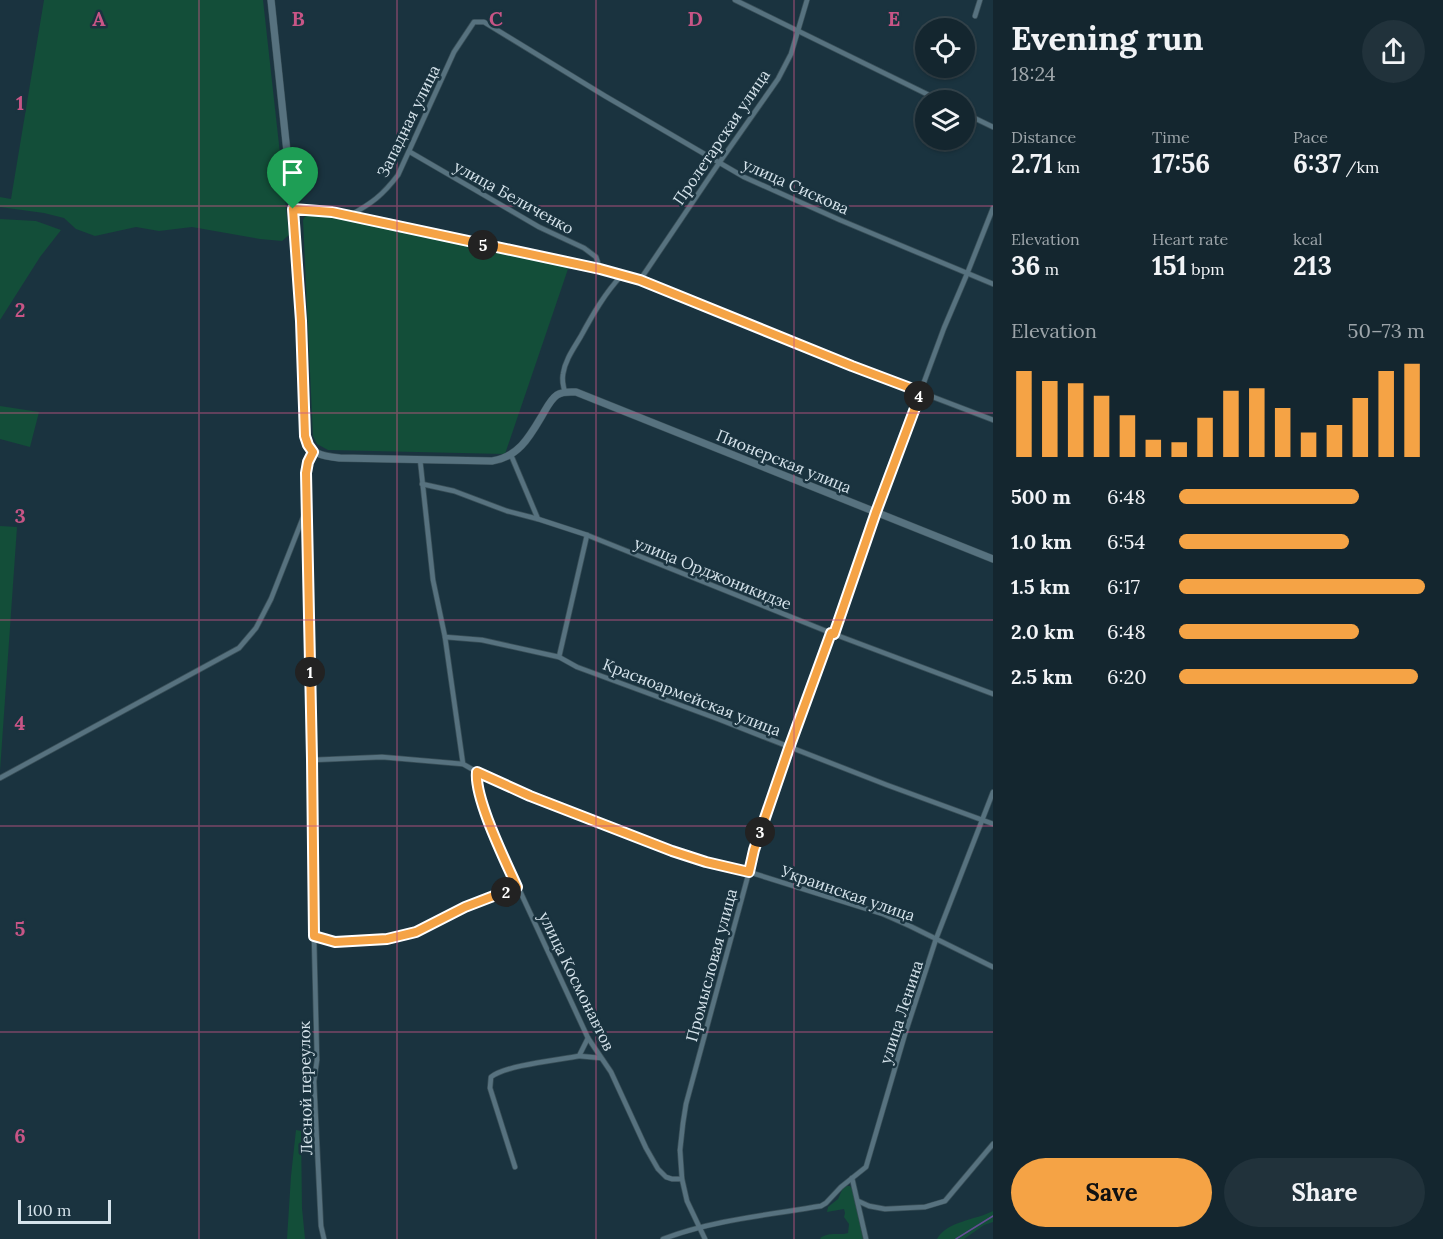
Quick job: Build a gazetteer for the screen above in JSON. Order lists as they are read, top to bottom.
{
  "streets": {
    "street": [
      "Западная улица",
      "Пролетарская улица",
      "улица Сискова",
      "улица Беличенко",
      "Пионерская улица",
      "улица Орджоникидзе",
      "Красноармейская улица",
      "Украинская улица",
      "Промысловая улица",
      "улица Космонавтов",
      "улица Ленина",
      "Лесной переулок"
    ]
  },
  "crossings": [
    ["Западная улица", "улица Сискова"],
    ["Западная улица", "улица Беличенко"],
    ["Пролетарская улица", "улица Сискова"],
    ["Пролетарская улица", "улица Беличенко"],
    ["улица Сискова", "Промысловая улица"],
    ["улица Беличенко", "Промысловая улица"],
    ["Пионерская улица", "Промысловая улица"],
    ["улица Орджоникидзе", "Промысловая улица"],
    ["Красноармейская улица", "Промысловая улица"],
    ["Красноармейская улица", "улица Ленина"],
    ["Украинская улица", "Промысловая улица"],
    ["Украинская улица", "улица Космонавтов"],
    ["Украинская улица", "улица Ленина"],
    ["Украинская улица", "Лесной переулок"],
    ["Промысловая улица", "улица Космонавтов"],
    ["Промысловая улица", "улица Ленина"]
  ],
  "scale_bar": "100 m",
  "page": {
    "heading": ["Evening run", "18:24"],
    "stats": [
      ["Distance", "2.71 km"],
      ["Time", "17:56"],
      ["Pace", "6:37 /km"],
      ["Elevation", "36 m"],
      ["Heart rate", "151 bpm"],
      ["kcal", "213"]
    ],
    "pins": [
      "5",
      "4",
      "1",
      "3",
      "2"
    ],
    "chart": ["Elevation", "50–73 m"],
    "list": [
      {
        "name": "500 m",
        "note": "6:48"
      },
      {
        "name": "1.0 km",
        "note": "6:54"
      },
      {
        "name": "1.5 km",
        "note": "6:17"
      },
      {
        "name": "2.0 km",
        "note": "6:48"
      },
      {
        "name": "2.5 km",
        "note": "6:20"
      }
    ],
    "buttons": ["Save", "Share"],
    "scale": "100 m"
  },
  "grid": {
    "columns": [
      "A",
      "B",
      "C",
      "D",
      "E"
    ],
    "rows": [
      "1",
      "2",
      "3",
      "4",
      "5",
      "6"
    ]
  }
}
